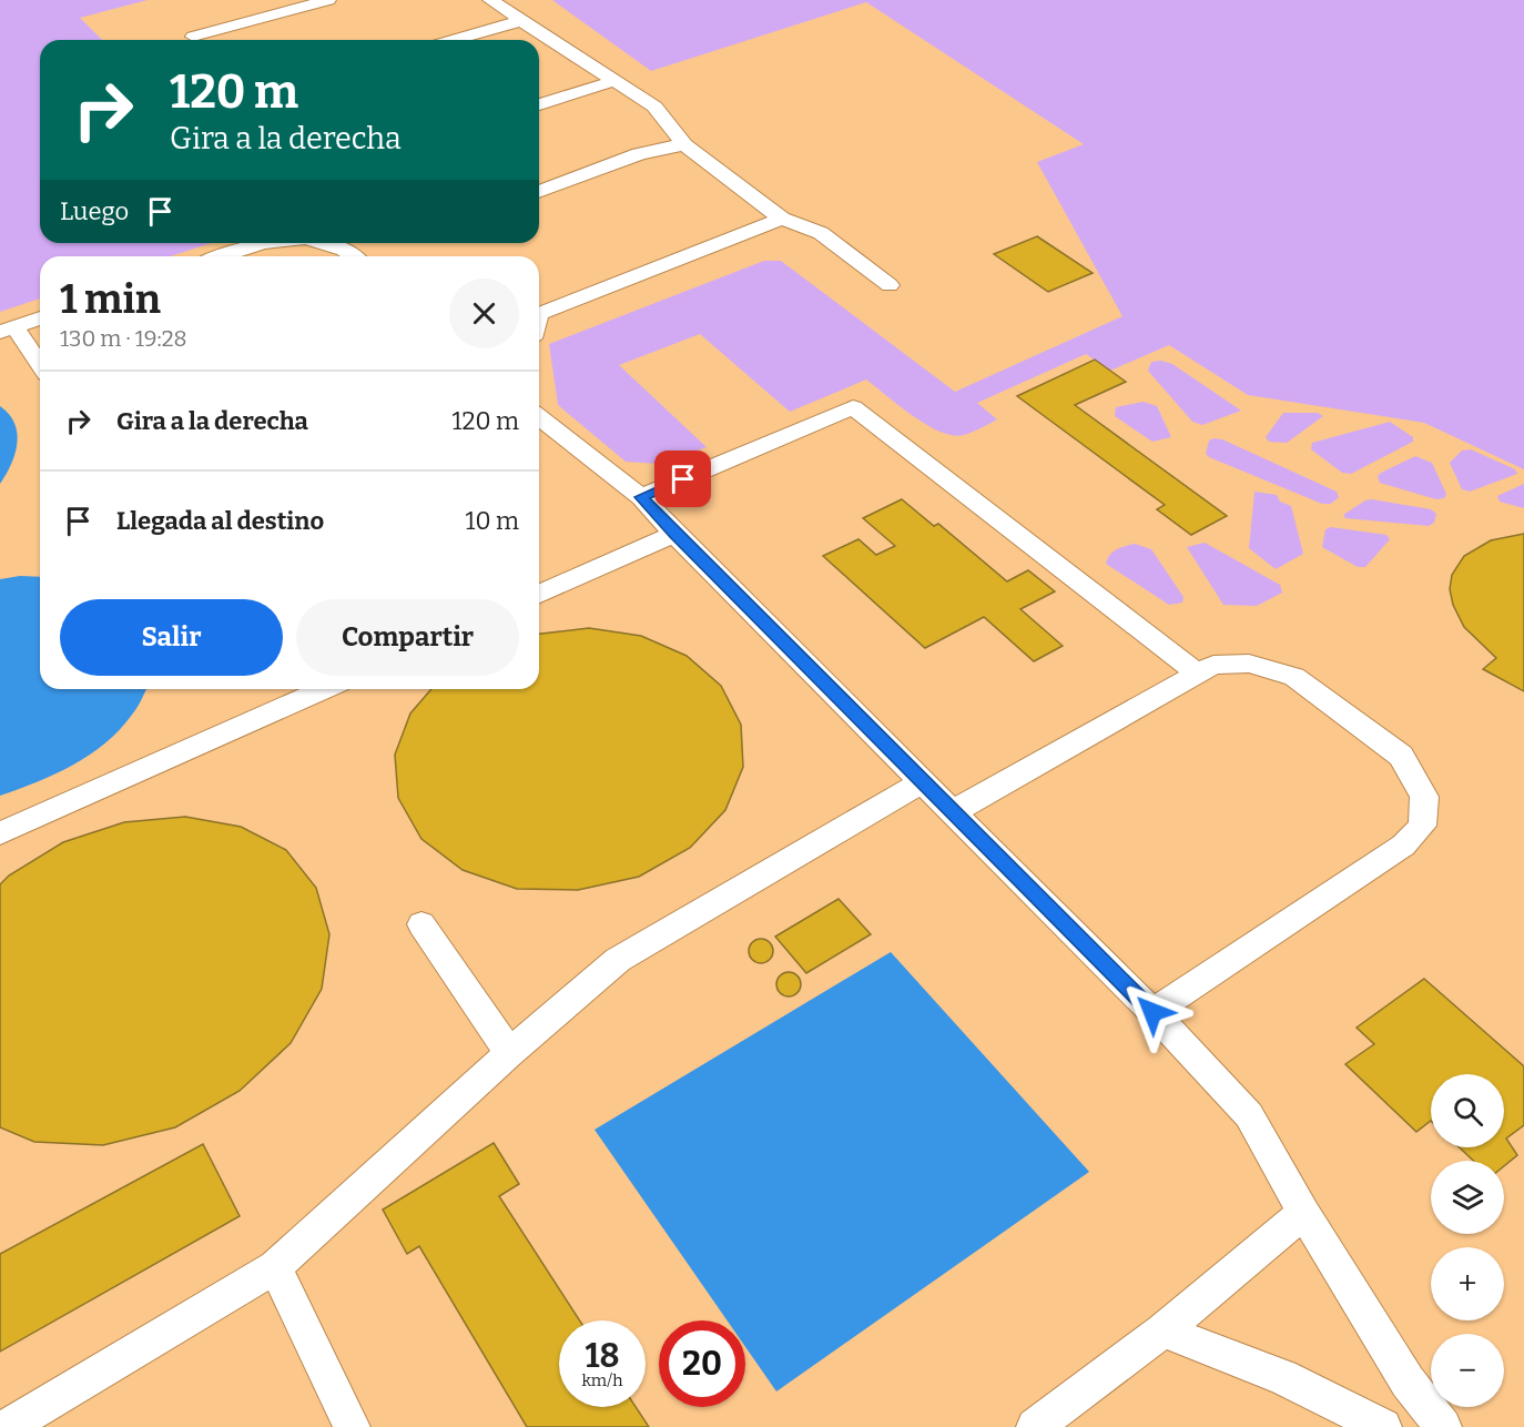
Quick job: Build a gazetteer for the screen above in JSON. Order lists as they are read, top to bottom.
{
  "page": {
    "turn": ["120 m", "Gira a la derecha"],
    "then": "Luego",
    "heading": ["1 min", "130 m · 19:28"],
    "list": [
      {
        "name": "Gira a la derecha",
        "value": "120 m"
      },
      {
        "name": "Llegada al destino",
        "value": "10 m"
      }
    ],
    "buttons": ["Salir", "Compartir"],
    "map_buttons": ["+", "−"],
    "speed": "18 km/h",
    "limit": "20"
  }
}
